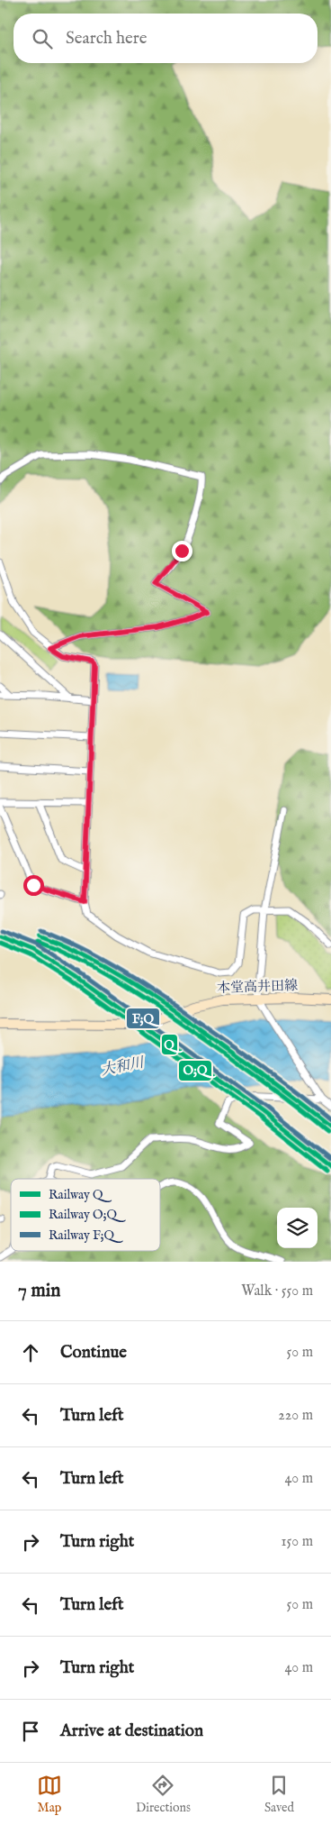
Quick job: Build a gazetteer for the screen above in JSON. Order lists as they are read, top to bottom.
{
  "streets": {
    "main road": ["本堂高井田線"]
  },
  "water": ["大和川"],
  "lines": ["rail line F;Q", "rail line Q", "rail line O;Q"],
  "legend": ["Railway Q", "Railway O;Q", "Railway F;Q"],
  "page": {
    "search": "Search here",
    "heading": ["7 min", "Walk · 550 m"],
    "list": [
      ["Continue", "50 m"],
      ["Turn left", "220 m"],
      ["Turn left", "40 m"],
      ["Turn right", "150 m"],
      ["Turn left", "50 m"],
      ["Turn right", "40 m"],
      "Arrive at destination"
    ],
    "nav": ["Map", "Directions", "Saved"]
  }
}
